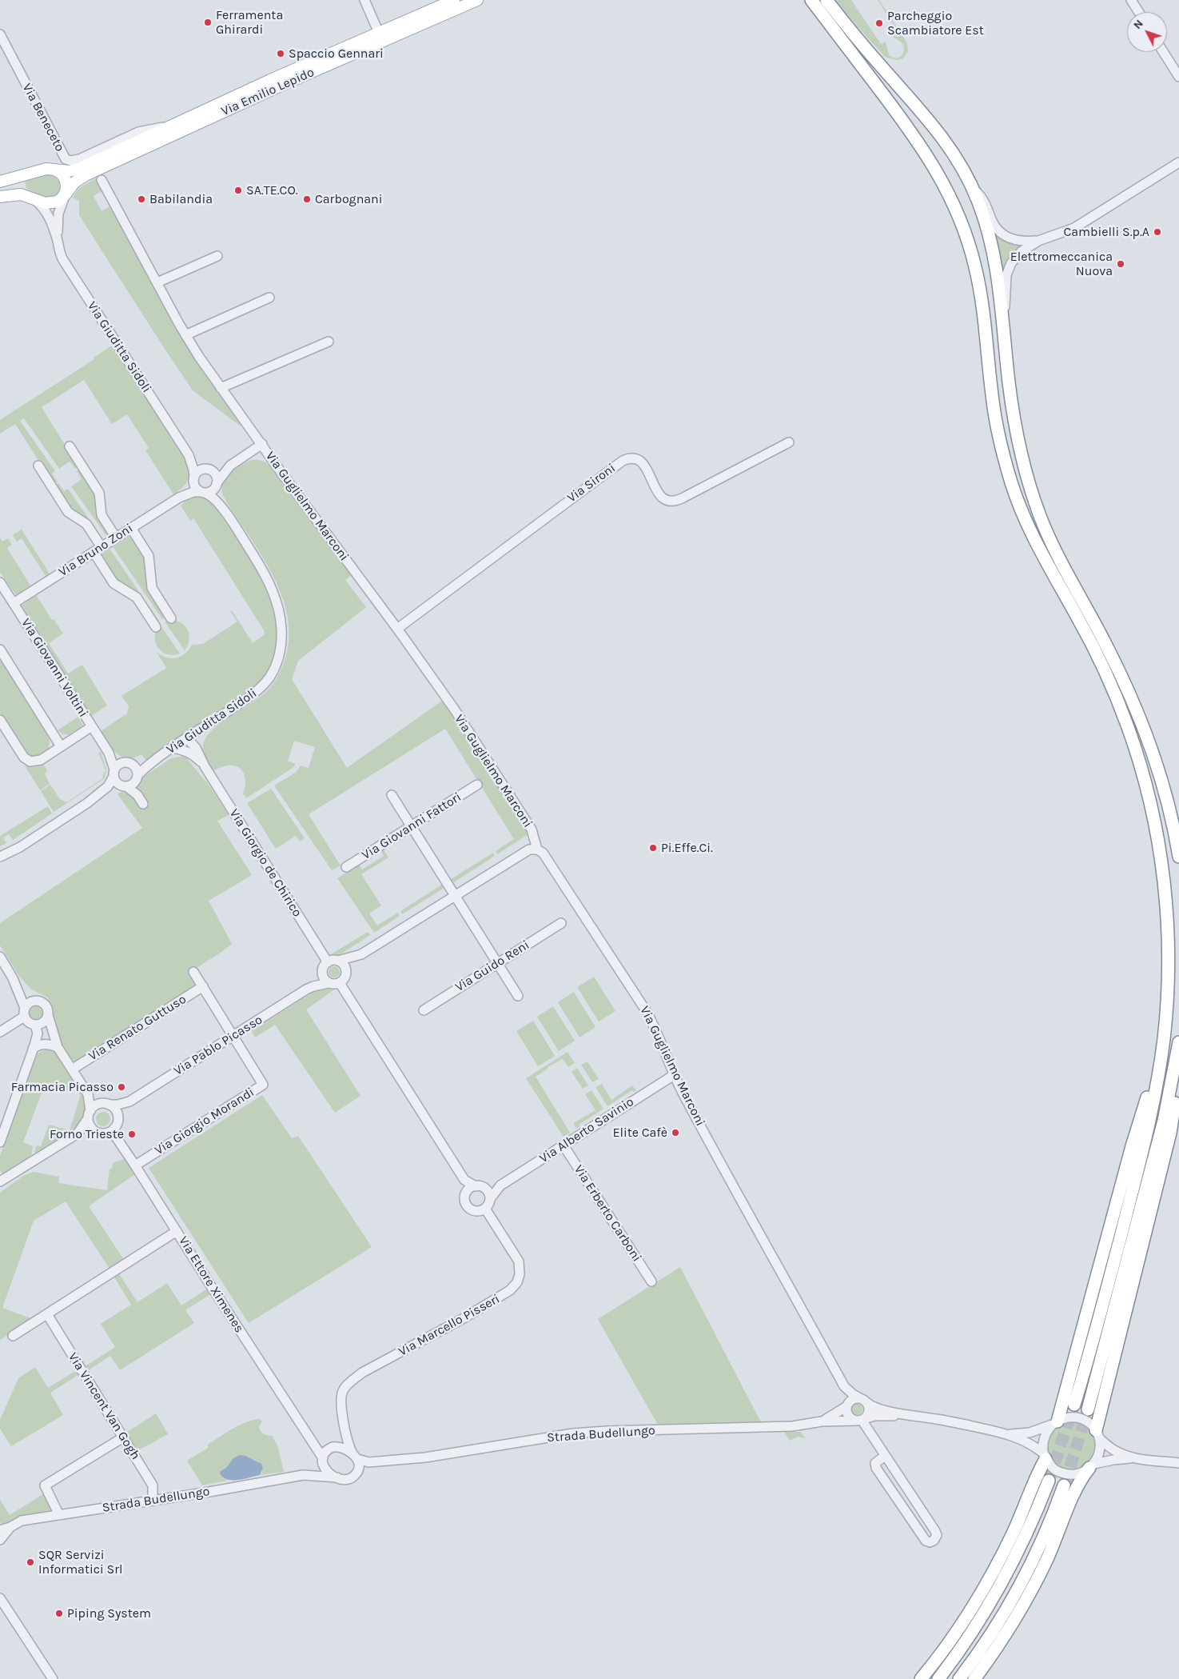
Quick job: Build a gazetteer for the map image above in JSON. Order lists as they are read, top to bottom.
{
  "streets": {
    "main road": ["Via Emilio Lepido"],
    "street": [
      "Via Beneceto",
      "Via Giuditta Sidoli",
      "Via Sironi",
      "Via Guglielmo Marconi",
      "Via Bruno Zoni",
      "Via Giovanni Voltini",
      "Via Giovanni Fattori",
      "Via Giorgio de Chirico",
      "Via Guido Reni",
      "Via Renato Guttuso",
      "Via Pablo Picasso",
      "Via Giorgio Morandi",
      "Via Alberto Savinio",
      "Via Erberto Carboni",
      "Via Ettore Ximenes",
      "Via Marcello Pisseri",
      "Via Vincent Van Gogh",
      "Strada Budellungo"
    ]
  },
  "crossings": [
    ["Via Emilio Lepido", "Via Beneceto"],
    ["Via Emilio Lepido", "Via Giuditta Sidoli"],
    ["Via Giuditta Sidoli", "Via Bruno Zoni"],
    ["Via Giuditta Sidoli", "Via Giovanni Voltini"],
    ["Via Giuditta Sidoli", "Via Giorgio de Chirico"],
    ["Via Sironi", "Via Guglielmo Marconi"],
    ["Via Guglielmo Marconi", "Via Alberto Savinio"],
    ["Via Guglielmo Marconi", "Strada Budellungo"],
    ["Via Bruno Zoni", "Via Giovanni Voltini"],
    ["Via Giorgio de Chirico", "Via Pablo Picasso"],
    ["Via Renato Guttuso", "Via Giorgio Morandi"],
    ["Via Pablo Picasso", "Via Giorgio Morandi"],
    ["Via Pablo Picasso", "Via Ettore Ximenes"],
    ["Via Giorgio Morandi", "Via Ettore Ximenes"],
    ["Via Alberto Savinio", "Via Erberto Carboni"],
    ["Via Ettore Ximenes", "Via Marcello Pisseri"],
    ["Via Ettore Ximenes", "Strada Budellungo"],
    ["Via Marcello Pisseri", "Strada Budellungo"],
    ["Via Vincent Van Gogh", "Strada Budellungo"]
  ],
  "places": [
    "Ferramenta Ghirardi",
    "Parcheggio Scambiatore Est",
    "Spaccio Gennari",
    "SA.TE.CO.",
    "Babilandia",
    "Carbognani",
    "Cambielli S.p.A",
    "Elettromeccanica Nuova",
    "Pi.Effe.Ci.",
    "Farmacia Picasso",
    "Elite Cafè",
    "Forno Trieste",
    "SQR Servizi Informatici Srl",
    "Piping System"
  ],
  "north": "top left"
}
